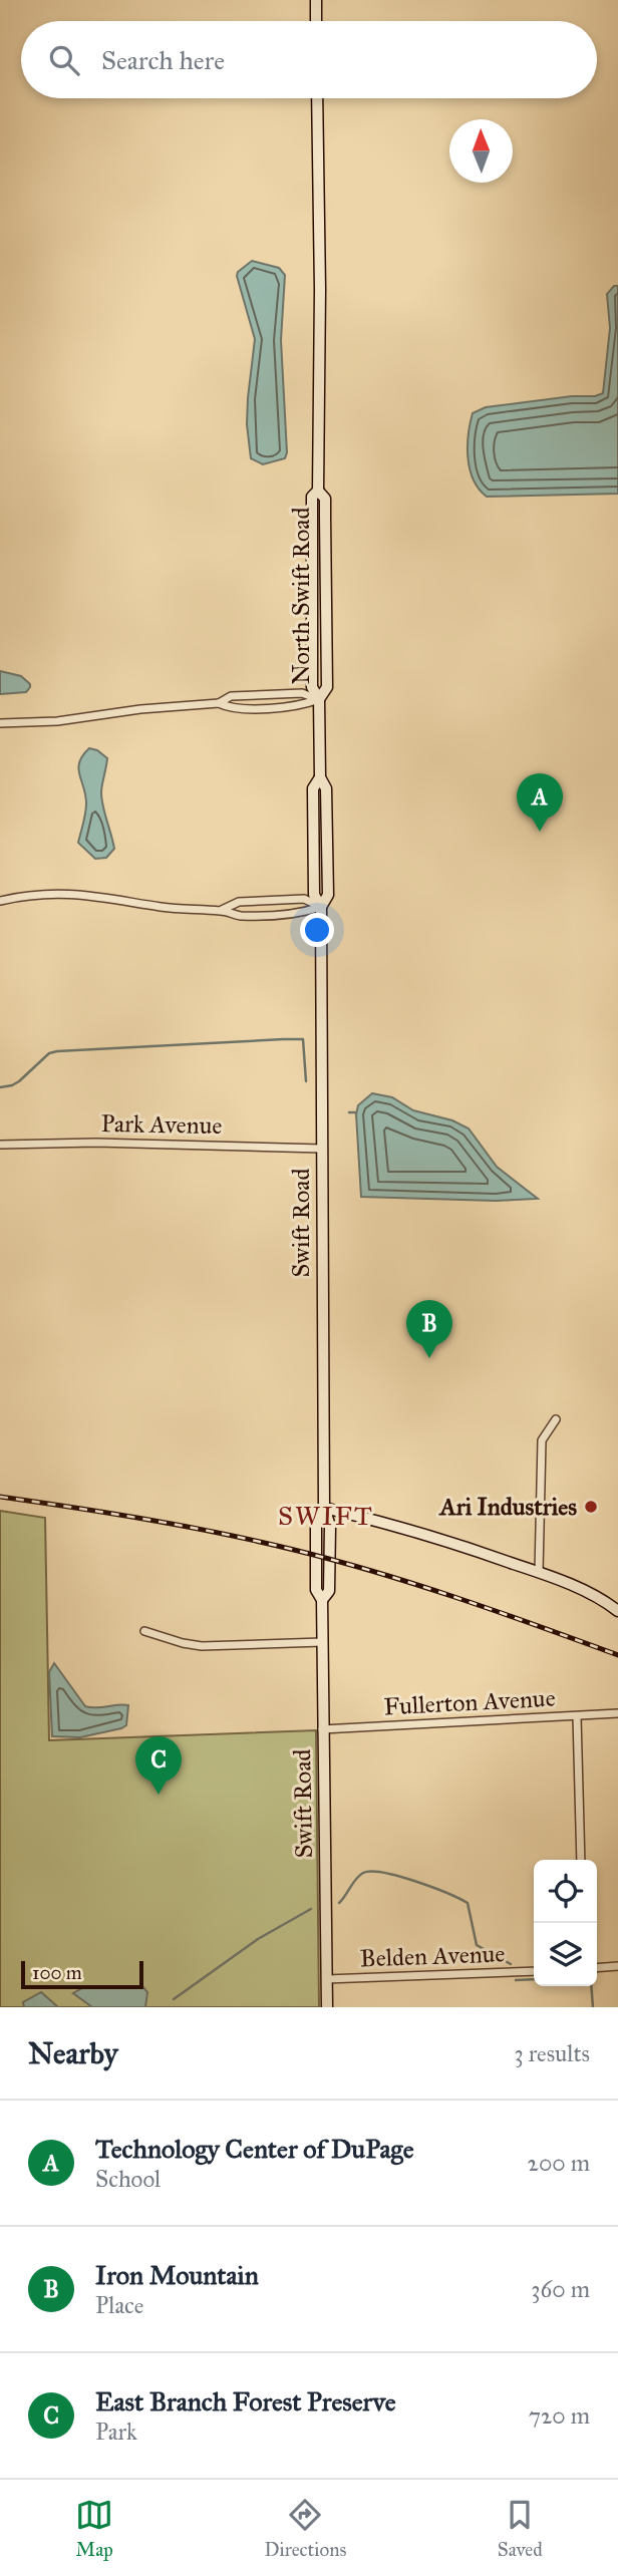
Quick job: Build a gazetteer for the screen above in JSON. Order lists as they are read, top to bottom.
{
  "streets": {
    "street": [
      "North Swift Road",
      "Park Avenue",
      "Swift Road",
      "Fullerton Avenue",
      "Belden Avenue"
    ]
  },
  "crossings": [
    ["North Swift Road", "Swift Road"],
    ["Park Avenue", "Swift Road"],
    ["Swift Road", "Fullerton Avenue"],
    ["Swift Road", "Belden Avenue"]
  ],
  "districts": ["SWIFT"],
  "places": ["Ari Industries"],
  "scale_bar": "100 m",
  "north": "top",
  "page": {
    "search": "Search here",
    "pins": ["A", "B", "C"],
    "scale": "100 m",
    "heading": ["Nearby", "3 results"],
    "list": [
      {
        "mark": "A",
        "name": "Technology Center of DuPage",
        "note": "School",
        "value": "200 m"
      },
      {
        "mark": "B",
        "name": "Iron Mountain",
        "note": "Place",
        "value": "360 m"
      },
      {
        "mark": "C",
        "name": "East Branch Forest Preserve",
        "note": "Park",
        "value": "720 m"
      }
    ],
    "nav": ["Map", "Directions", "Saved"]
  }
}
